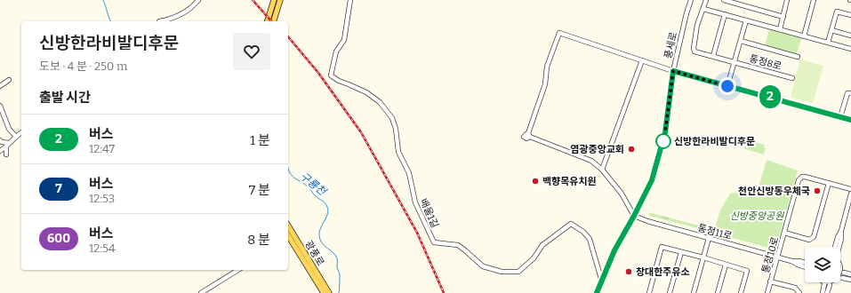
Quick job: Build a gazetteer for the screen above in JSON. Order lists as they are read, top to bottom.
{
  "streets": {
    "main road": ["광풍로"],
    "street": [
      "풍세로",
      "통정8로",
      "배울1길",
      "통정11로",
      "통정10로"
    ]
  },
  "crossings": [
    ["풍세로", "배울1길"],
    ["풍세로", "통정11로"],
    ["통정11로", "통정10로"]
  ],
  "water": ["구룡천"],
  "parks": ["신방중앙공원"],
  "places": [
    "신방한라비발디후문",
    "염광중앙교회",
    "백향목유치원",
    "천안신방동우체국",
    "창대한주유소"
  ],
  "lines": ["bus line 2"],
  "page": {
    "on_map": "2",
    "heading": [
      ["신방한라비발디후문", "도보 · 4 분 · 250 m"],
      "출발 시간"
    ],
    "list": [
      {
        "mark": "2",
        "name": "버스",
        "note": "12:47",
        "value": "1 분"
      },
      {
        "mark": "7",
        "name": "버스",
        "note": "12:53",
        "value": "7 분"
      },
      {
        "mark": "600",
        "name": "버스",
        "note": "12:54",
        "value": "8 분"
      }
    ]
  }
}
